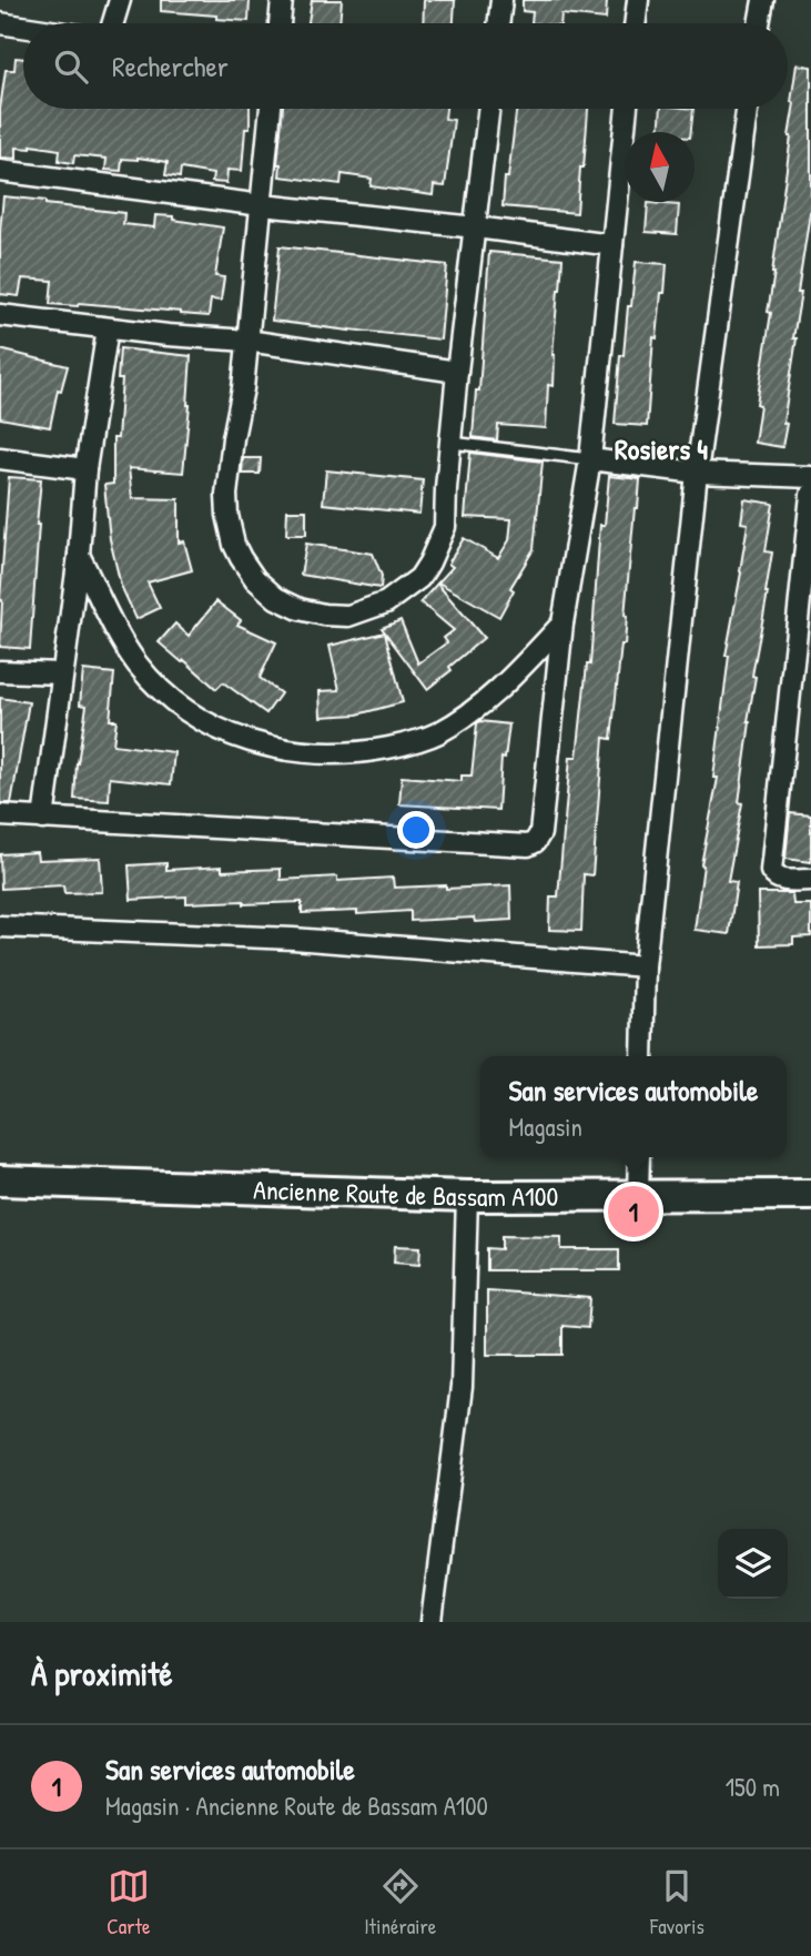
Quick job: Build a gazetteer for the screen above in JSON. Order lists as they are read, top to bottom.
{
  "streets": {
    "main road": ["Ancienne Route de Bassam A100"]
  },
  "districts": ["Rosiers 4"],
  "north": "top",
  "page": {
    "search": "Rechercher",
    "popup": ["San services automobile", "Magasin"],
    "pins": "1",
    "heading": "À proximité",
    "list": [
      {
        "mark": "1",
        "name": "San services automobile",
        "note": "Magasin · Ancienne Route de Bassam A100",
        "value": "150 m"
      }
    ],
    "nav": ["Carte", "Itinéraire", "Favoris"]
  }
}
